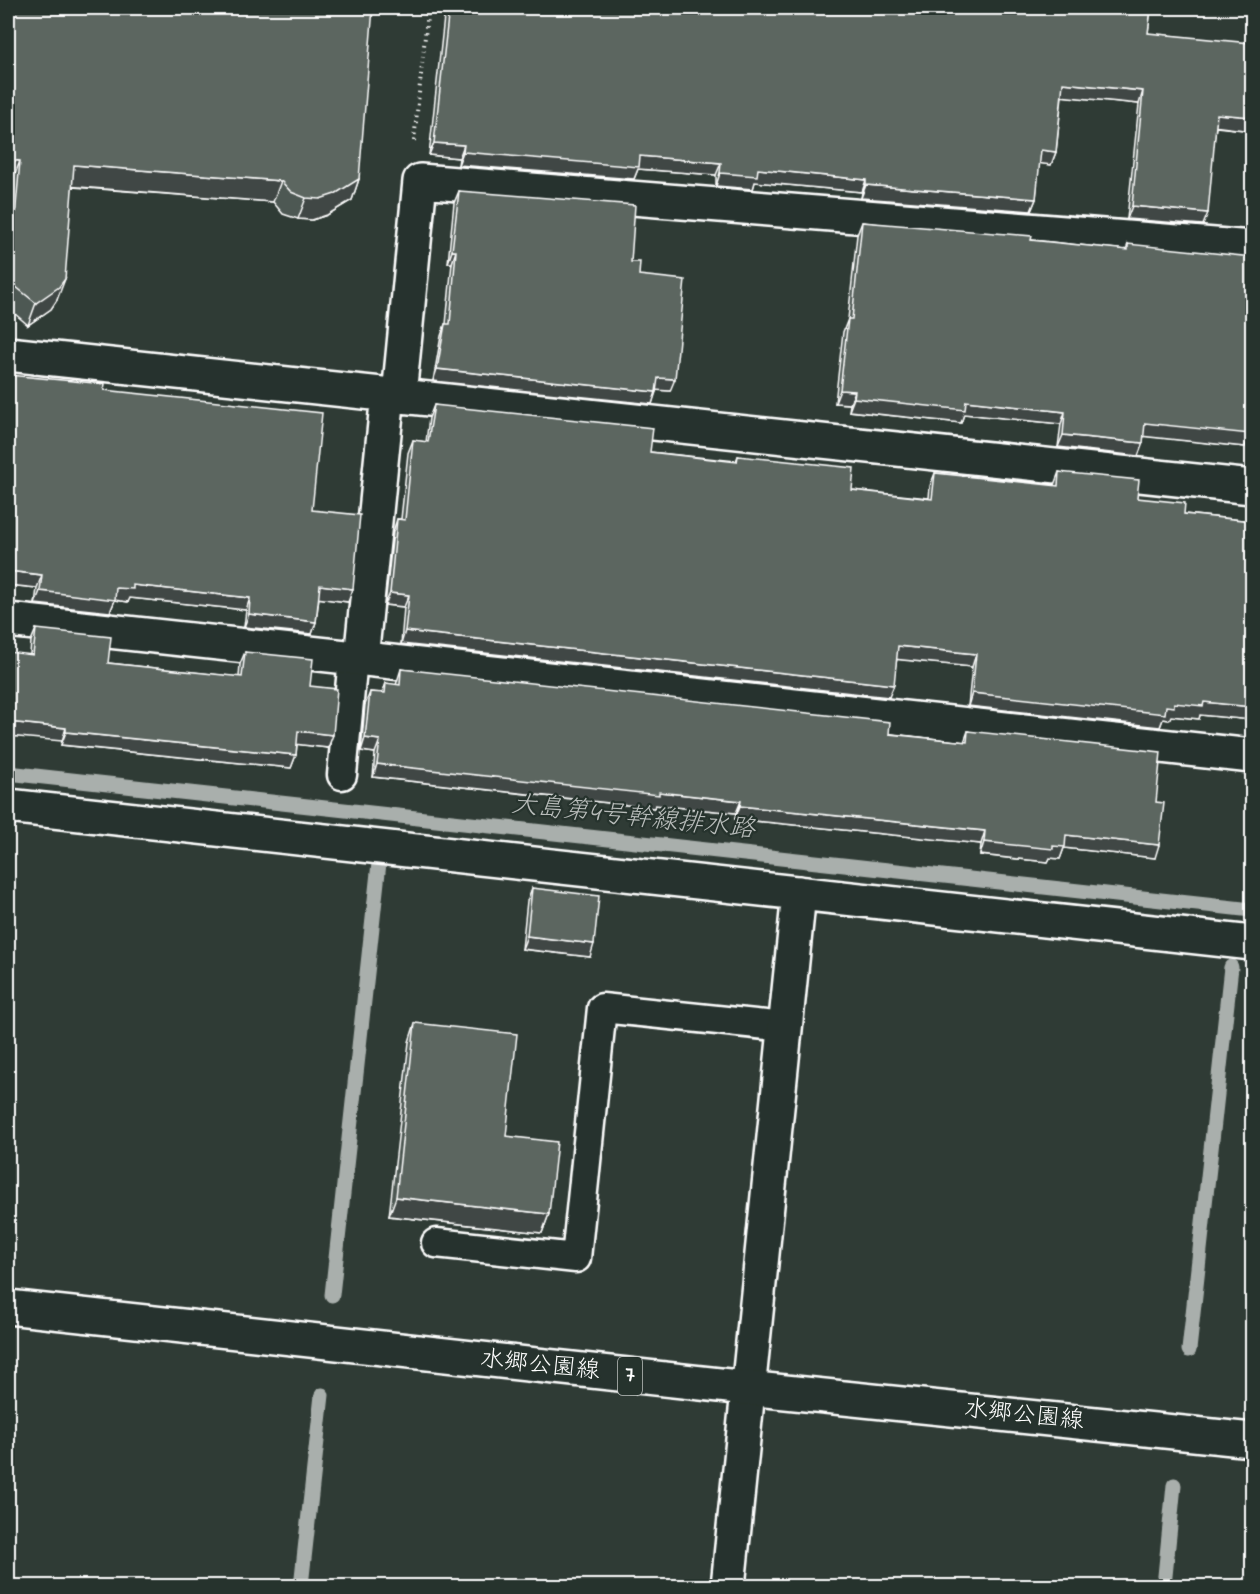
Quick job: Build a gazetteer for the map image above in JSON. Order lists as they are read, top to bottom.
{
  "streets": {
    "street": ["水郷公園線", "7"]
  },
  "water": ["大島第4号幹線排水路"]
}
